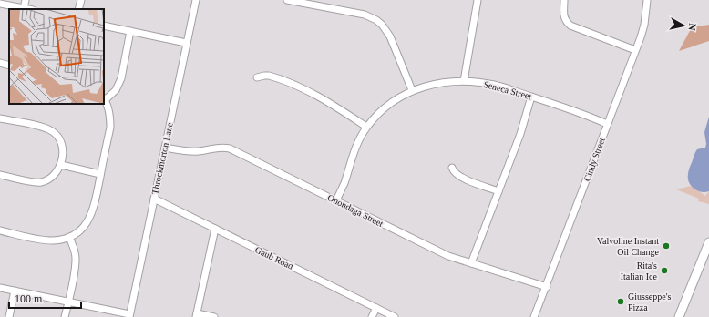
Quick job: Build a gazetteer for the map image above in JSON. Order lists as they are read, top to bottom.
{
  "streets": {
    "street": [
      "Seneca Street",
      "Throckmorton Lane",
      "Cindy Street",
      "Onondaga Street",
      "Gaub Road"
    ]
  },
  "crossings": [
    ["Seneca Street", "Cindy Street"],
    ["Seneca Street", "Onondaga Street"],
    ["Throckmorton Lane", "Onondaga Street"],
    ["Throckmorton Lane", "Gaub Road"],
    ["Cindy Street", "Onondaga Street"]
  ],
  "places": ["Valvoline Instant Oil Change", "Rita's Italian Ice", "Giusseppe's Pizza"],
  "scale_bar": "100 m",
  "north": "right"
}
